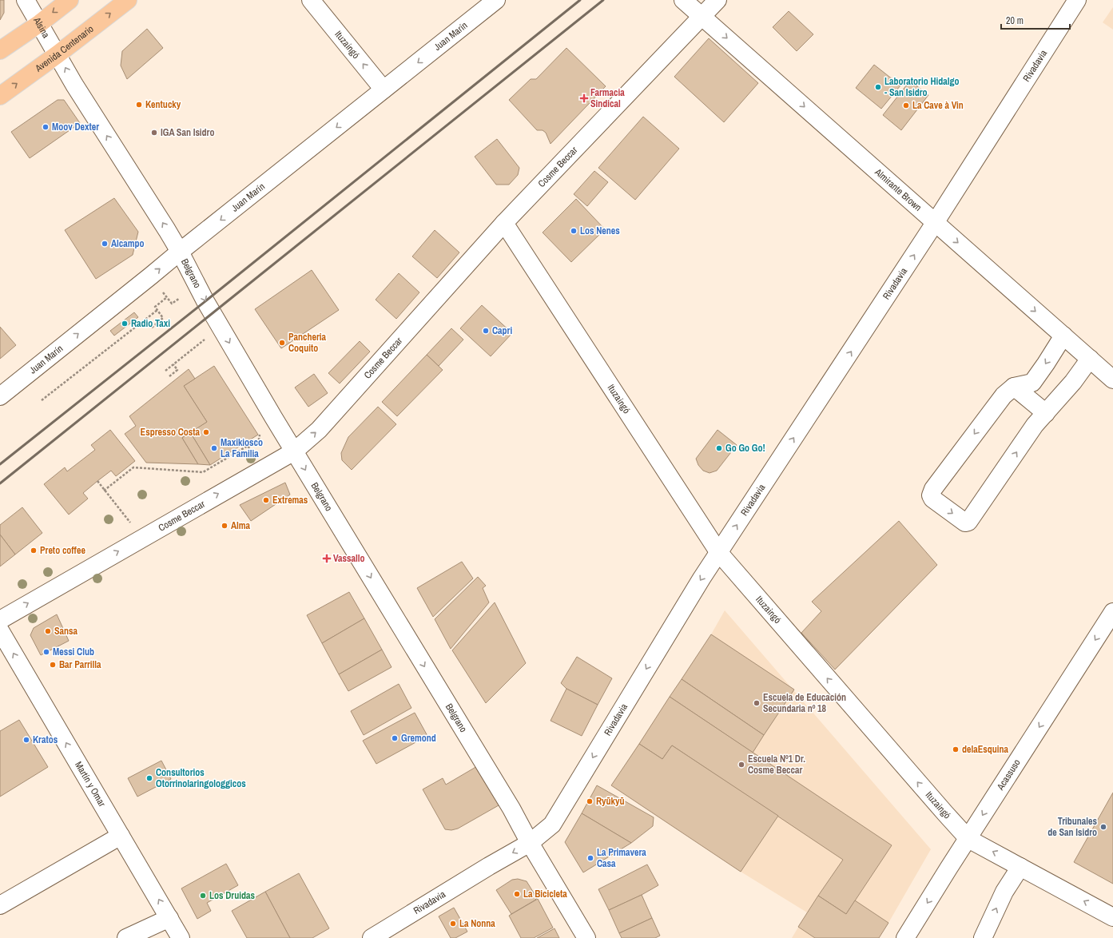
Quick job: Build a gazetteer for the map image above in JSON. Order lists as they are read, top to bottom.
{
  "streets": {
    "main road": ["Avenida Centenario"],
    "street": [
      "Alsina",
      "Juan Marín",
      "Ituzaingó",
      "Rivadavia",
      "Cosme Beccar",
      "Almirante Brown",
      "Belgrano",
      "Acassuso",
      "Martín y Omar"
    ]
  },
  "crossings": [
    ["Alsina", "Avenida Centenario"],
    ["Alsina", "Belgrano"],
    ["Juan Marín", "Ituzaingó"],
    ["Juan Marín", "Belgrano"],
    ["Ituzaingó", "Rivadavia"],
    ["Ituzaingó", "Cosme Beccar"],
    ["Ituzaingó", "Acassuso"],
    ["Avenida Centenario", "Belgrano"],
    ["Rivadavia", "Almirante Brown"],
    ["Rivadavia", "Belgrano"],
    ["Cosme Beccar", "Almirante Brown"],
    ["Cosme Beccar", "Belgrano"]
  ],
  "one_way": [
    "Ituzaingó",
    "Cosme Beccar",
    "Almirante Brown",
    "Acassuso",
    "Martín y Omar"
  ],
  "places": {
    "other": [
      "Laboratorio Hidalgo - San Isidro",
      "Kentucky",
      "La Cave à Vin",
      "Moov Dexter",
      "IGA San Isidro",
      "Los Nenes",
      "Alcampo",
      "Radio Taxi",
      "Capri",
      "Pancheria Coquito",
      "Espresso Costa",
      "Maxikiosco La Familia",
      "Go Go Go!",
      "Extremas",
      "Alma",
      "Preto coffee",
      "Sansa",
      "Messi Club",
      "Bar Parrilla",
      "Escuela de Educación Secundaria nº 18",
      "Gremond",
      "Kratos",
      "delaEsquina",
      "Escuela Nº1 Dr. Cosme Beccar",
      "Consultorios Otorrinolaringologgicos",
      "Ryūkyū",
      "Tribunales de San Isidro",
      "La Primavera Casa",
      "La Bicicleta",
      "Los Druidas",
      "La Nonna"
    ],
    "health": ["Farmacia Sindical", "Vassallo"]
  },
  "scale_bar": "20 m"
}
